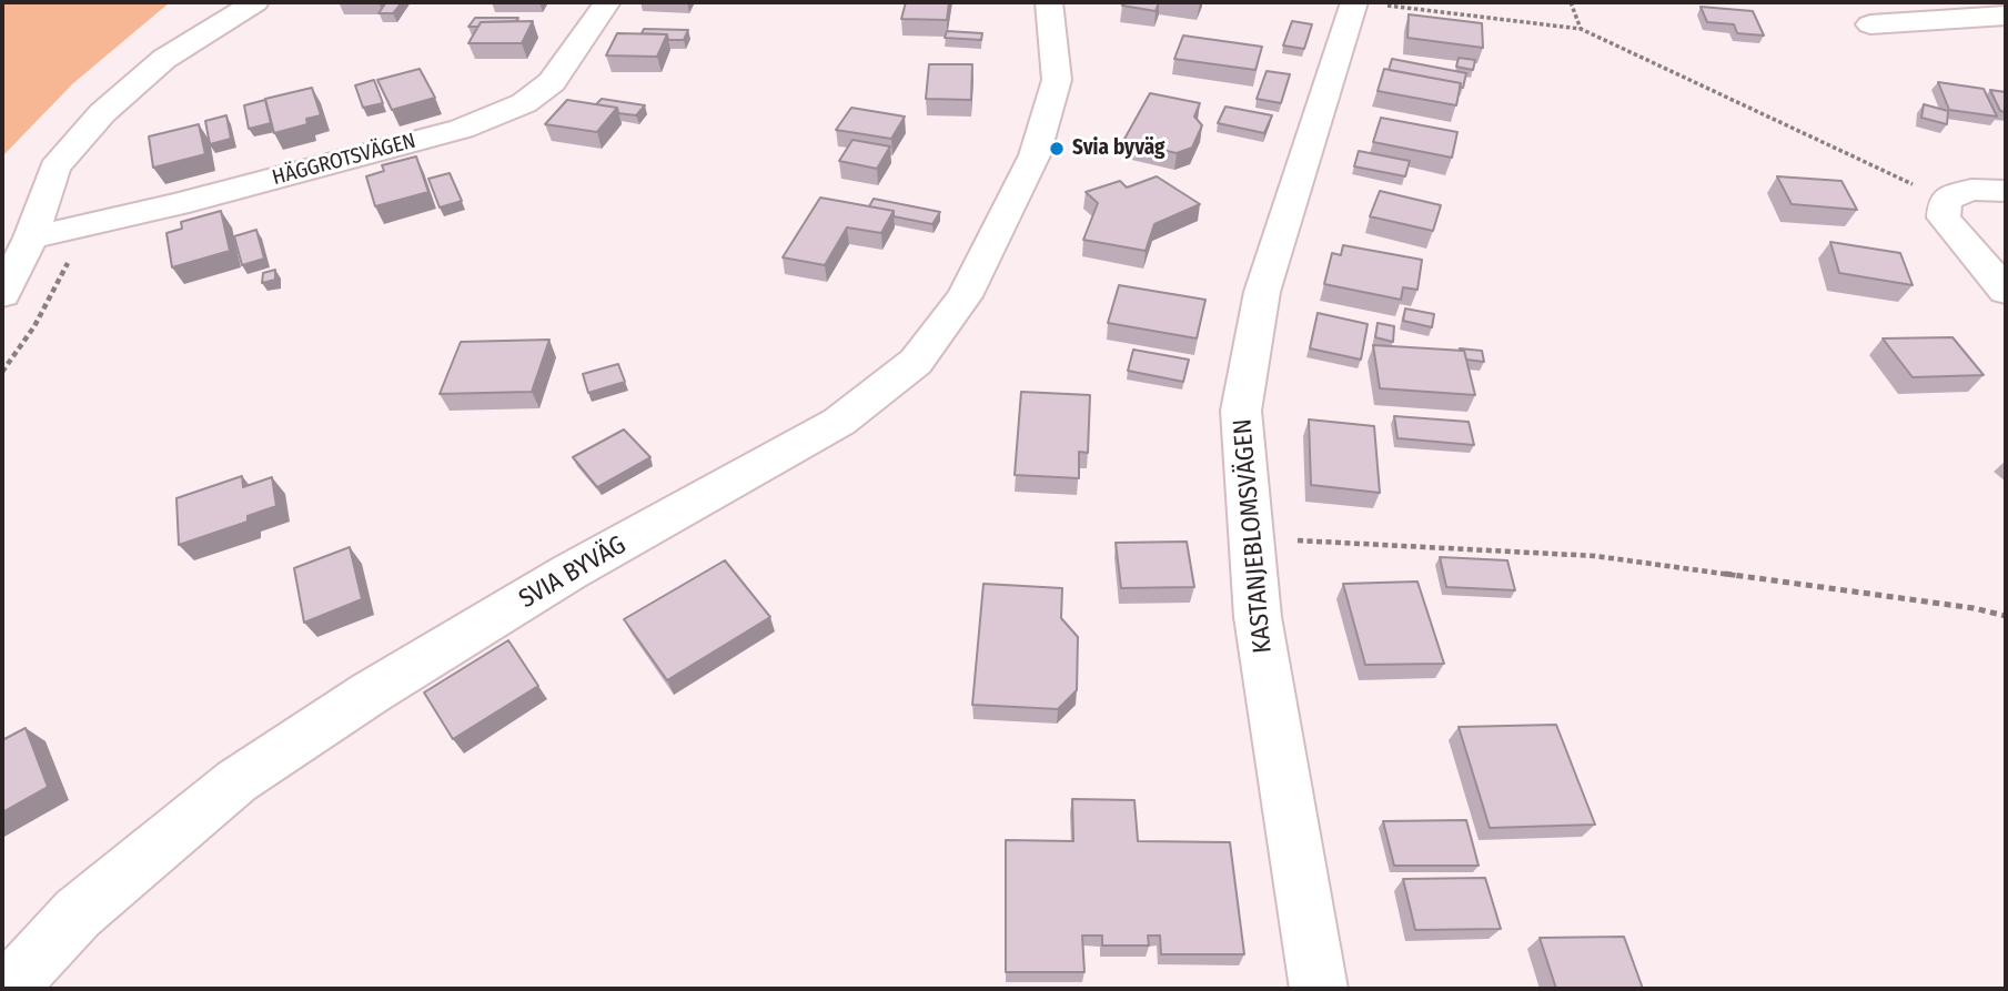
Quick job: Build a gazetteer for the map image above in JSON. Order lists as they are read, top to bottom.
{
  "streets": {
    "street": ["HÄGGROTSVÄGEN", "KASTANJEBLOMSVÄGEN", "SVIA BYVÄG"]
  },
  "places": ["Svia byväg"]
}
